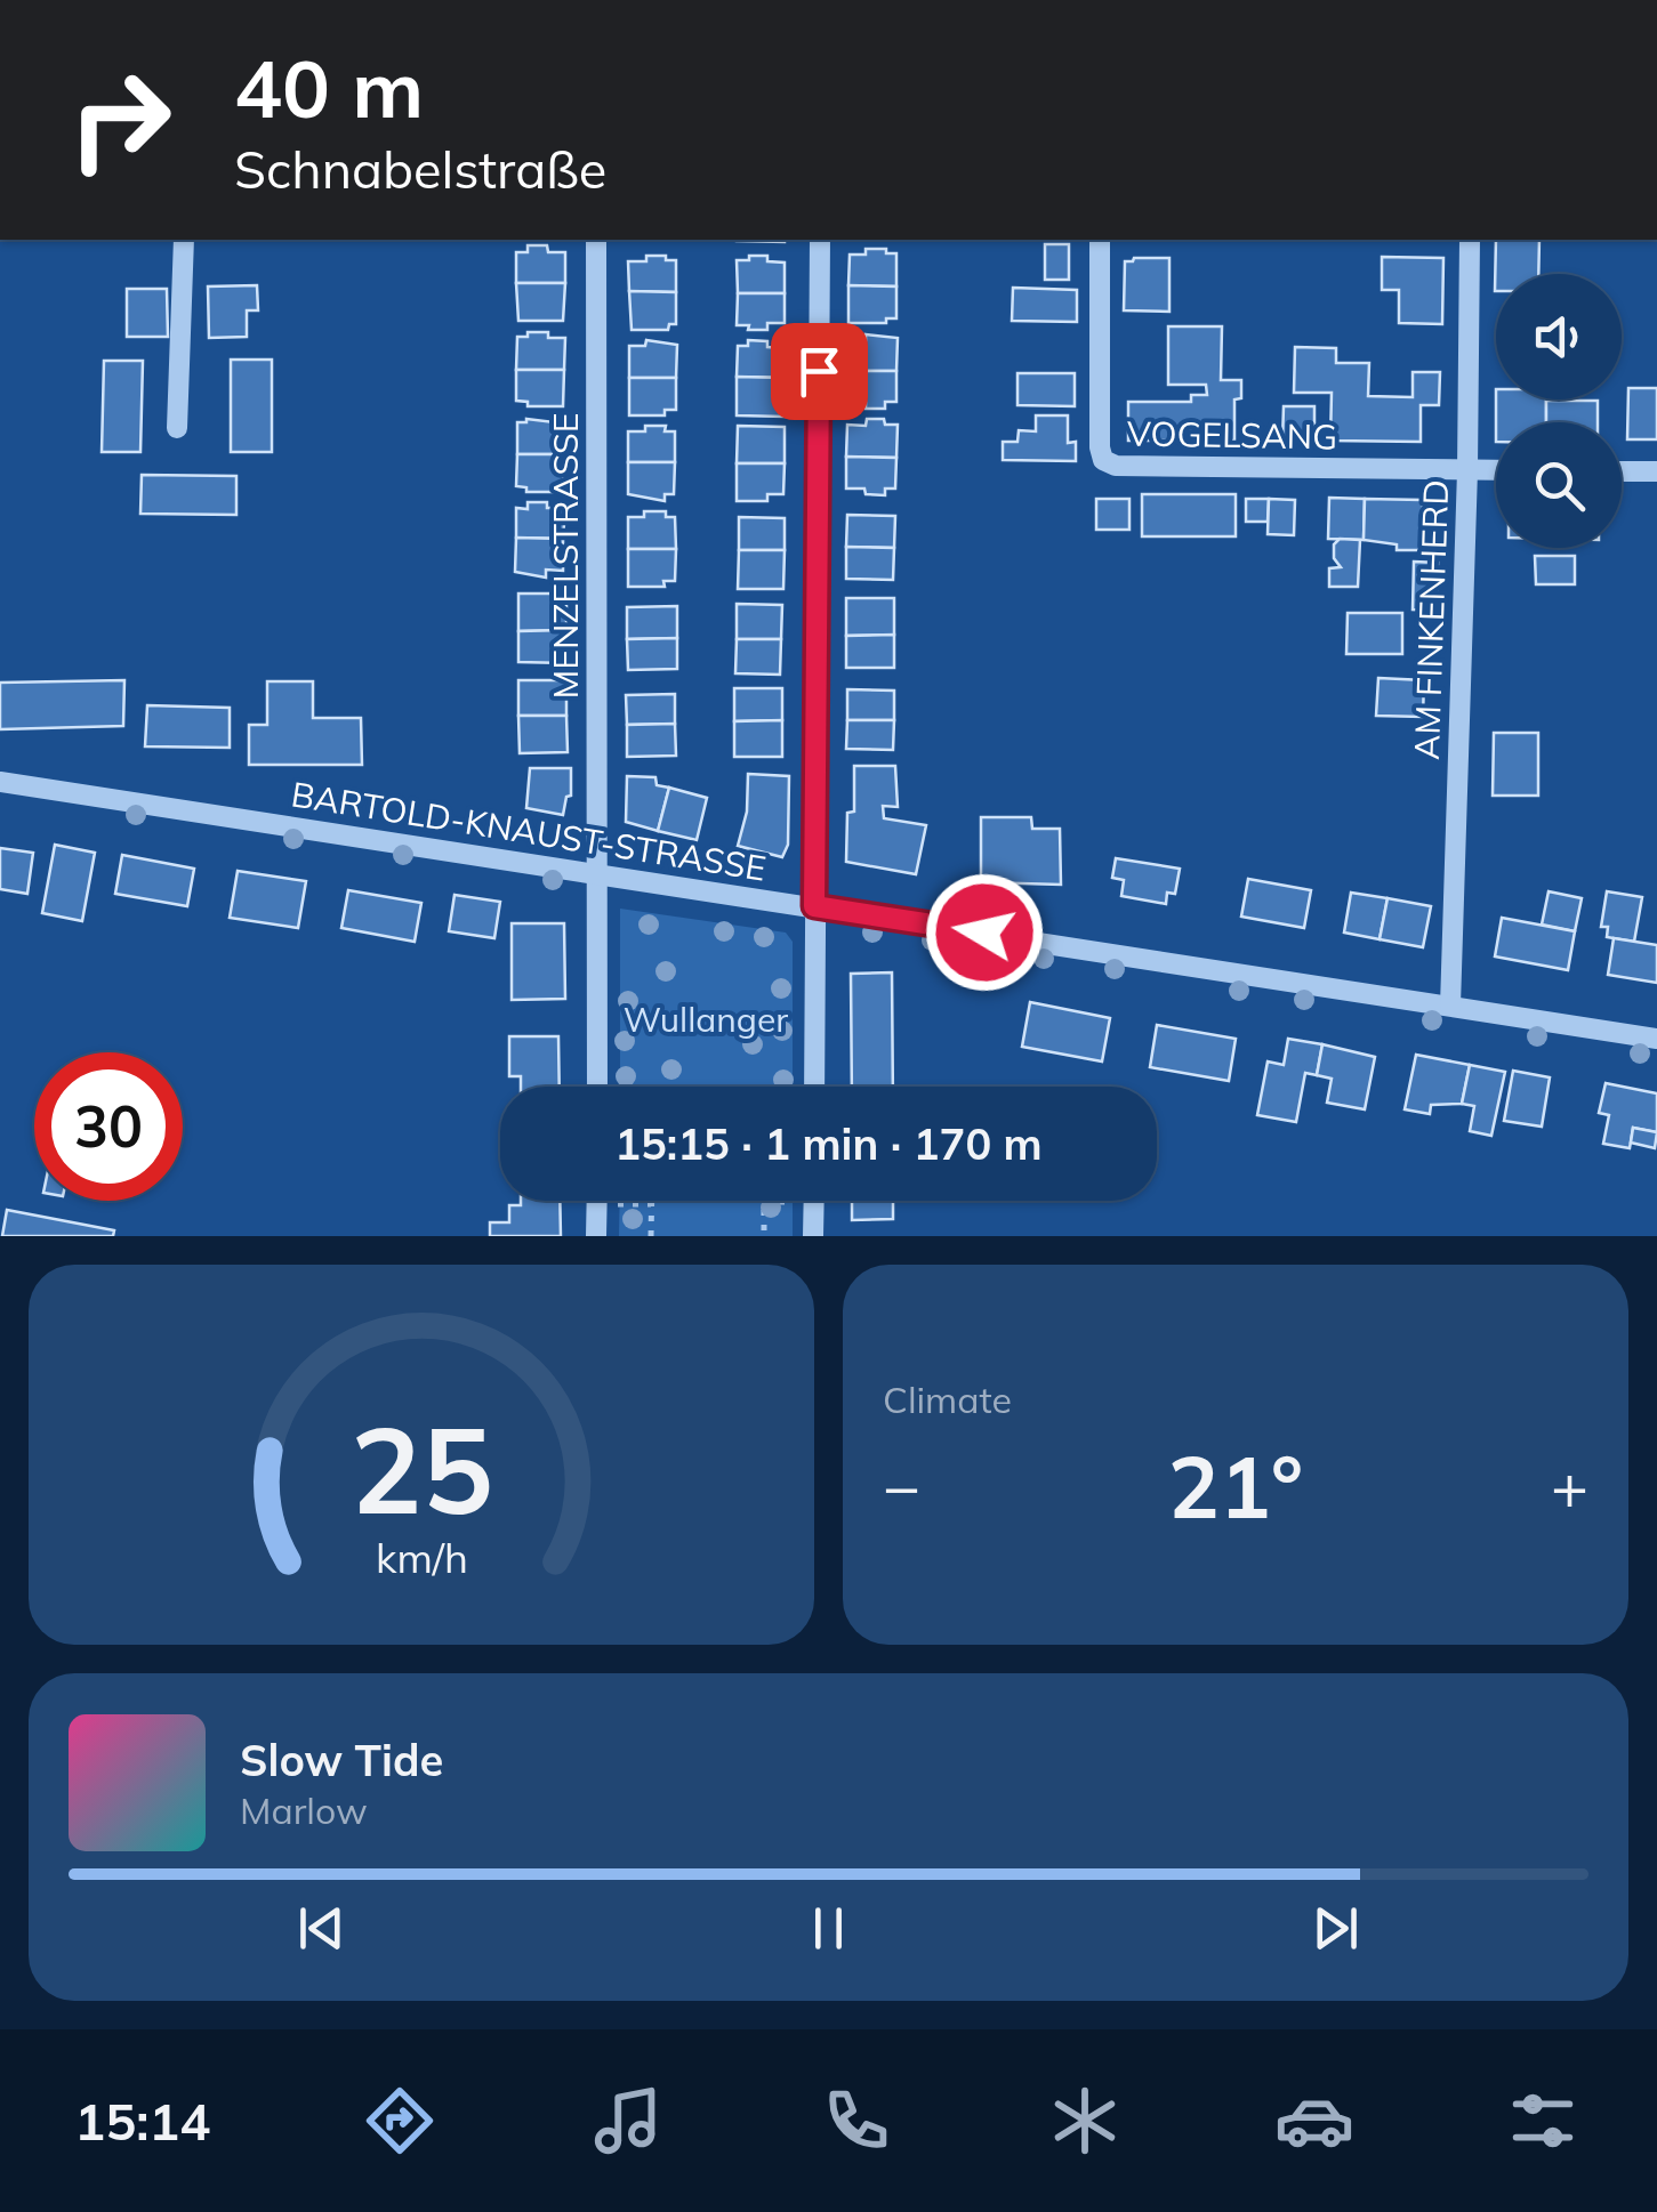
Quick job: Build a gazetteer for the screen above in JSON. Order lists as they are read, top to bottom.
{
  "streets": {
    "street": [
      "VOGELSANG",
      "MENZELSTRASSE",
      "AM FINKENHERD",
      "BARTOLD-KNAUST-STRASSE"
    ]
  },
  "crossings": [
    ["VOGELSANG", "AM FINKENHERD"],
    ["MENZELSTRASSE", "BARTOLD-KNAUST-STRASSE"],
    ["AM FINKENHERD", "BARTOLD-KNAUST-STRASSE"]
  ],
  "parks": ["Wullanger"],
  "page": {
    "turn": ["40 m", "Schnabelstraße"],
    "limit": "30",
    "trip": "15:15 · 1 min · 170 m",
    "tile": "Climate",
    "heat": ["−", "21°", "+"],
    "song": ["Slow Tide", "Marlow"],
    "tabs": "15:14",
    "gauge": ["25", "km/h"]
  }
}
